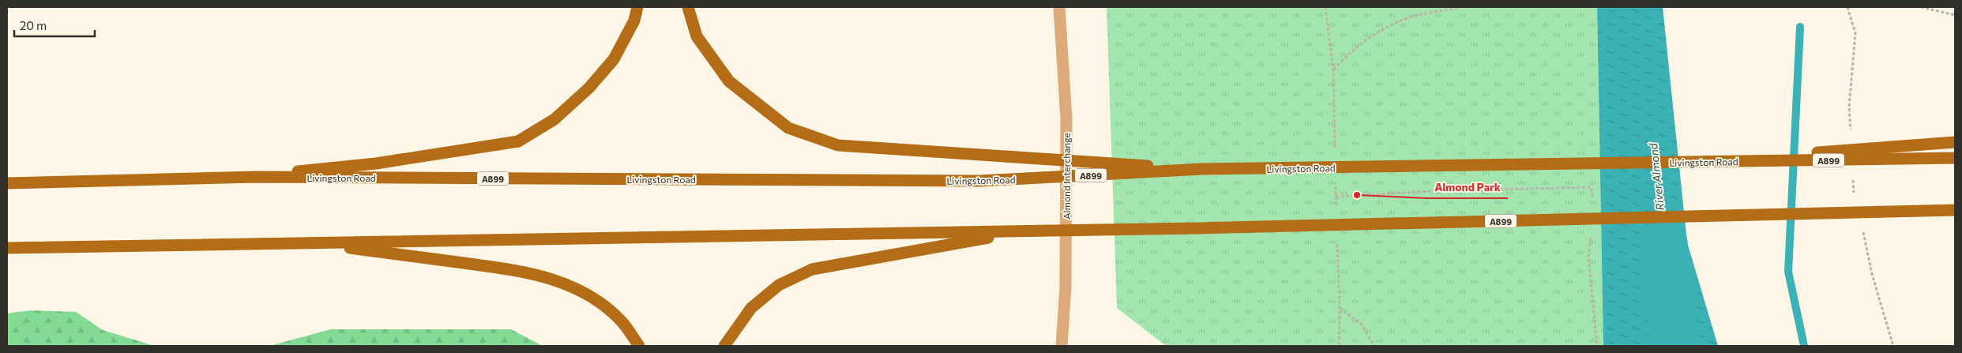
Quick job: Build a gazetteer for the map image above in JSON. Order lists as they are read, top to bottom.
{
  "streets": {
    "main road": ["A899", "Livingston Road"],
    "street": ["Almond Interchange"]
  },
  "water": ["River Almond"],
  "places": ["Almond Park"],
  "scale_bar": "20 m"
}
